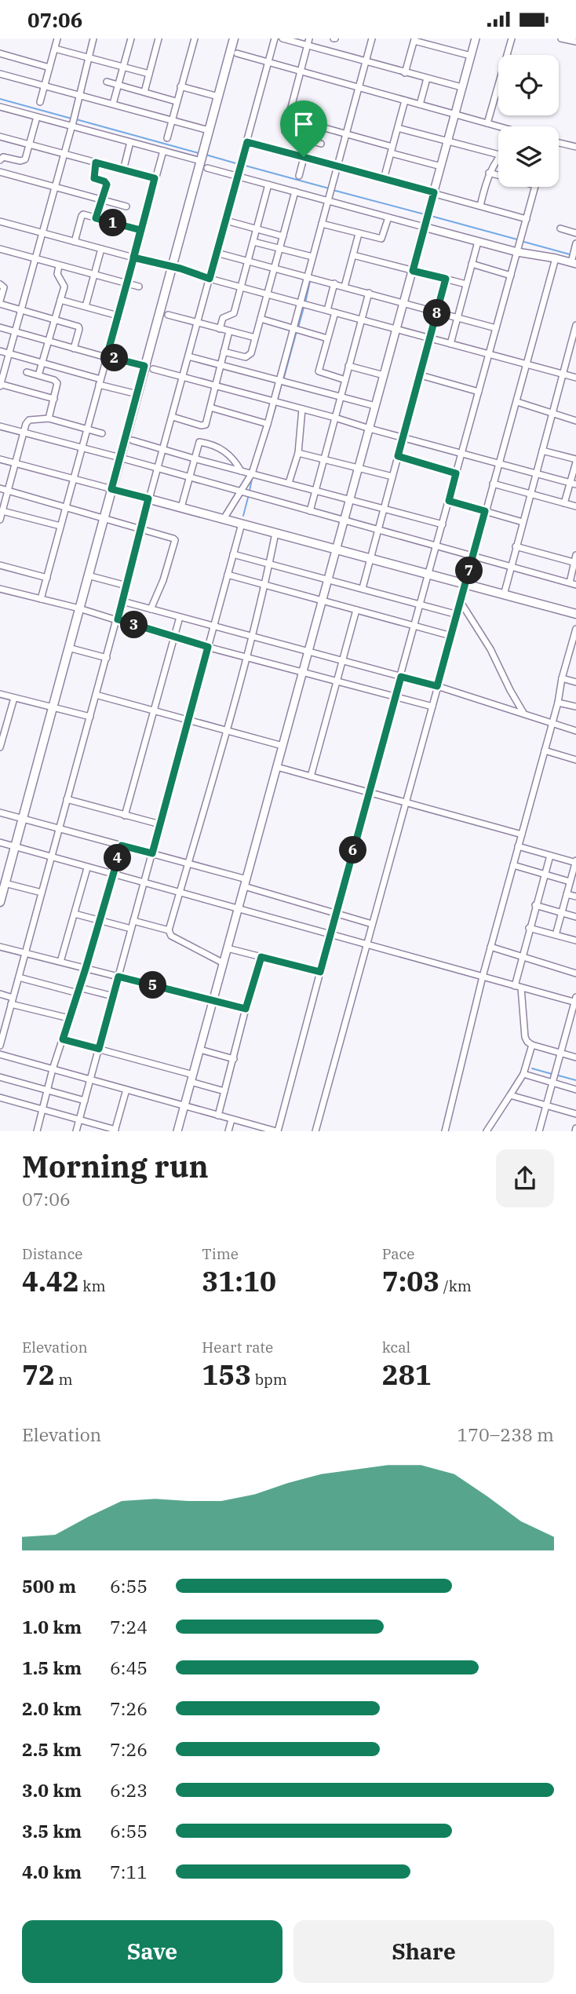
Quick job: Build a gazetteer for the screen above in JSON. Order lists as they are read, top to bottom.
{
  "page": {
    "status": "07:06",
    "pins": [
      "1",
      "8",
      "2",
      "7",
      "3",
      "6",
      "4",
      "5"
    ],
    "heading": ["Morning run", "07:06"],
    "stats": [
      ["Distance", "4.42 km"],
      ["Time", "31:10"],
      ["Pace", "7:03 /km"],
      ["Elevation", "72 m"],
      ["Heart rate", "153 bpm"],
      ["kcal", "281"]
    ],
    "chart": ["Elevation", "170–238 m"],
    "list": [
      {
        "name": "500 m",
        "note": "6:55"
      },
      {
        "name": "1.0 km",
        "note": "7:24"
      },
      {
        "name": "1.5 km",
        "note": "6:45"
      },
      {
        "name": "2.0 km",
        "note": "7:26"
      },
      {
        "name": "2.5 km",
        "note": "7:26"
      },
      {
        "name": "3.0 km",
        "note": "6:23"
      },
      {
        "name": "3.5 km",
        "note": "6:55"
      },
      {
        "name": "4.0 km",
        "note": "7:11"
      }
    ],
    "buttons": ["Save", "Share"]
  }
}
